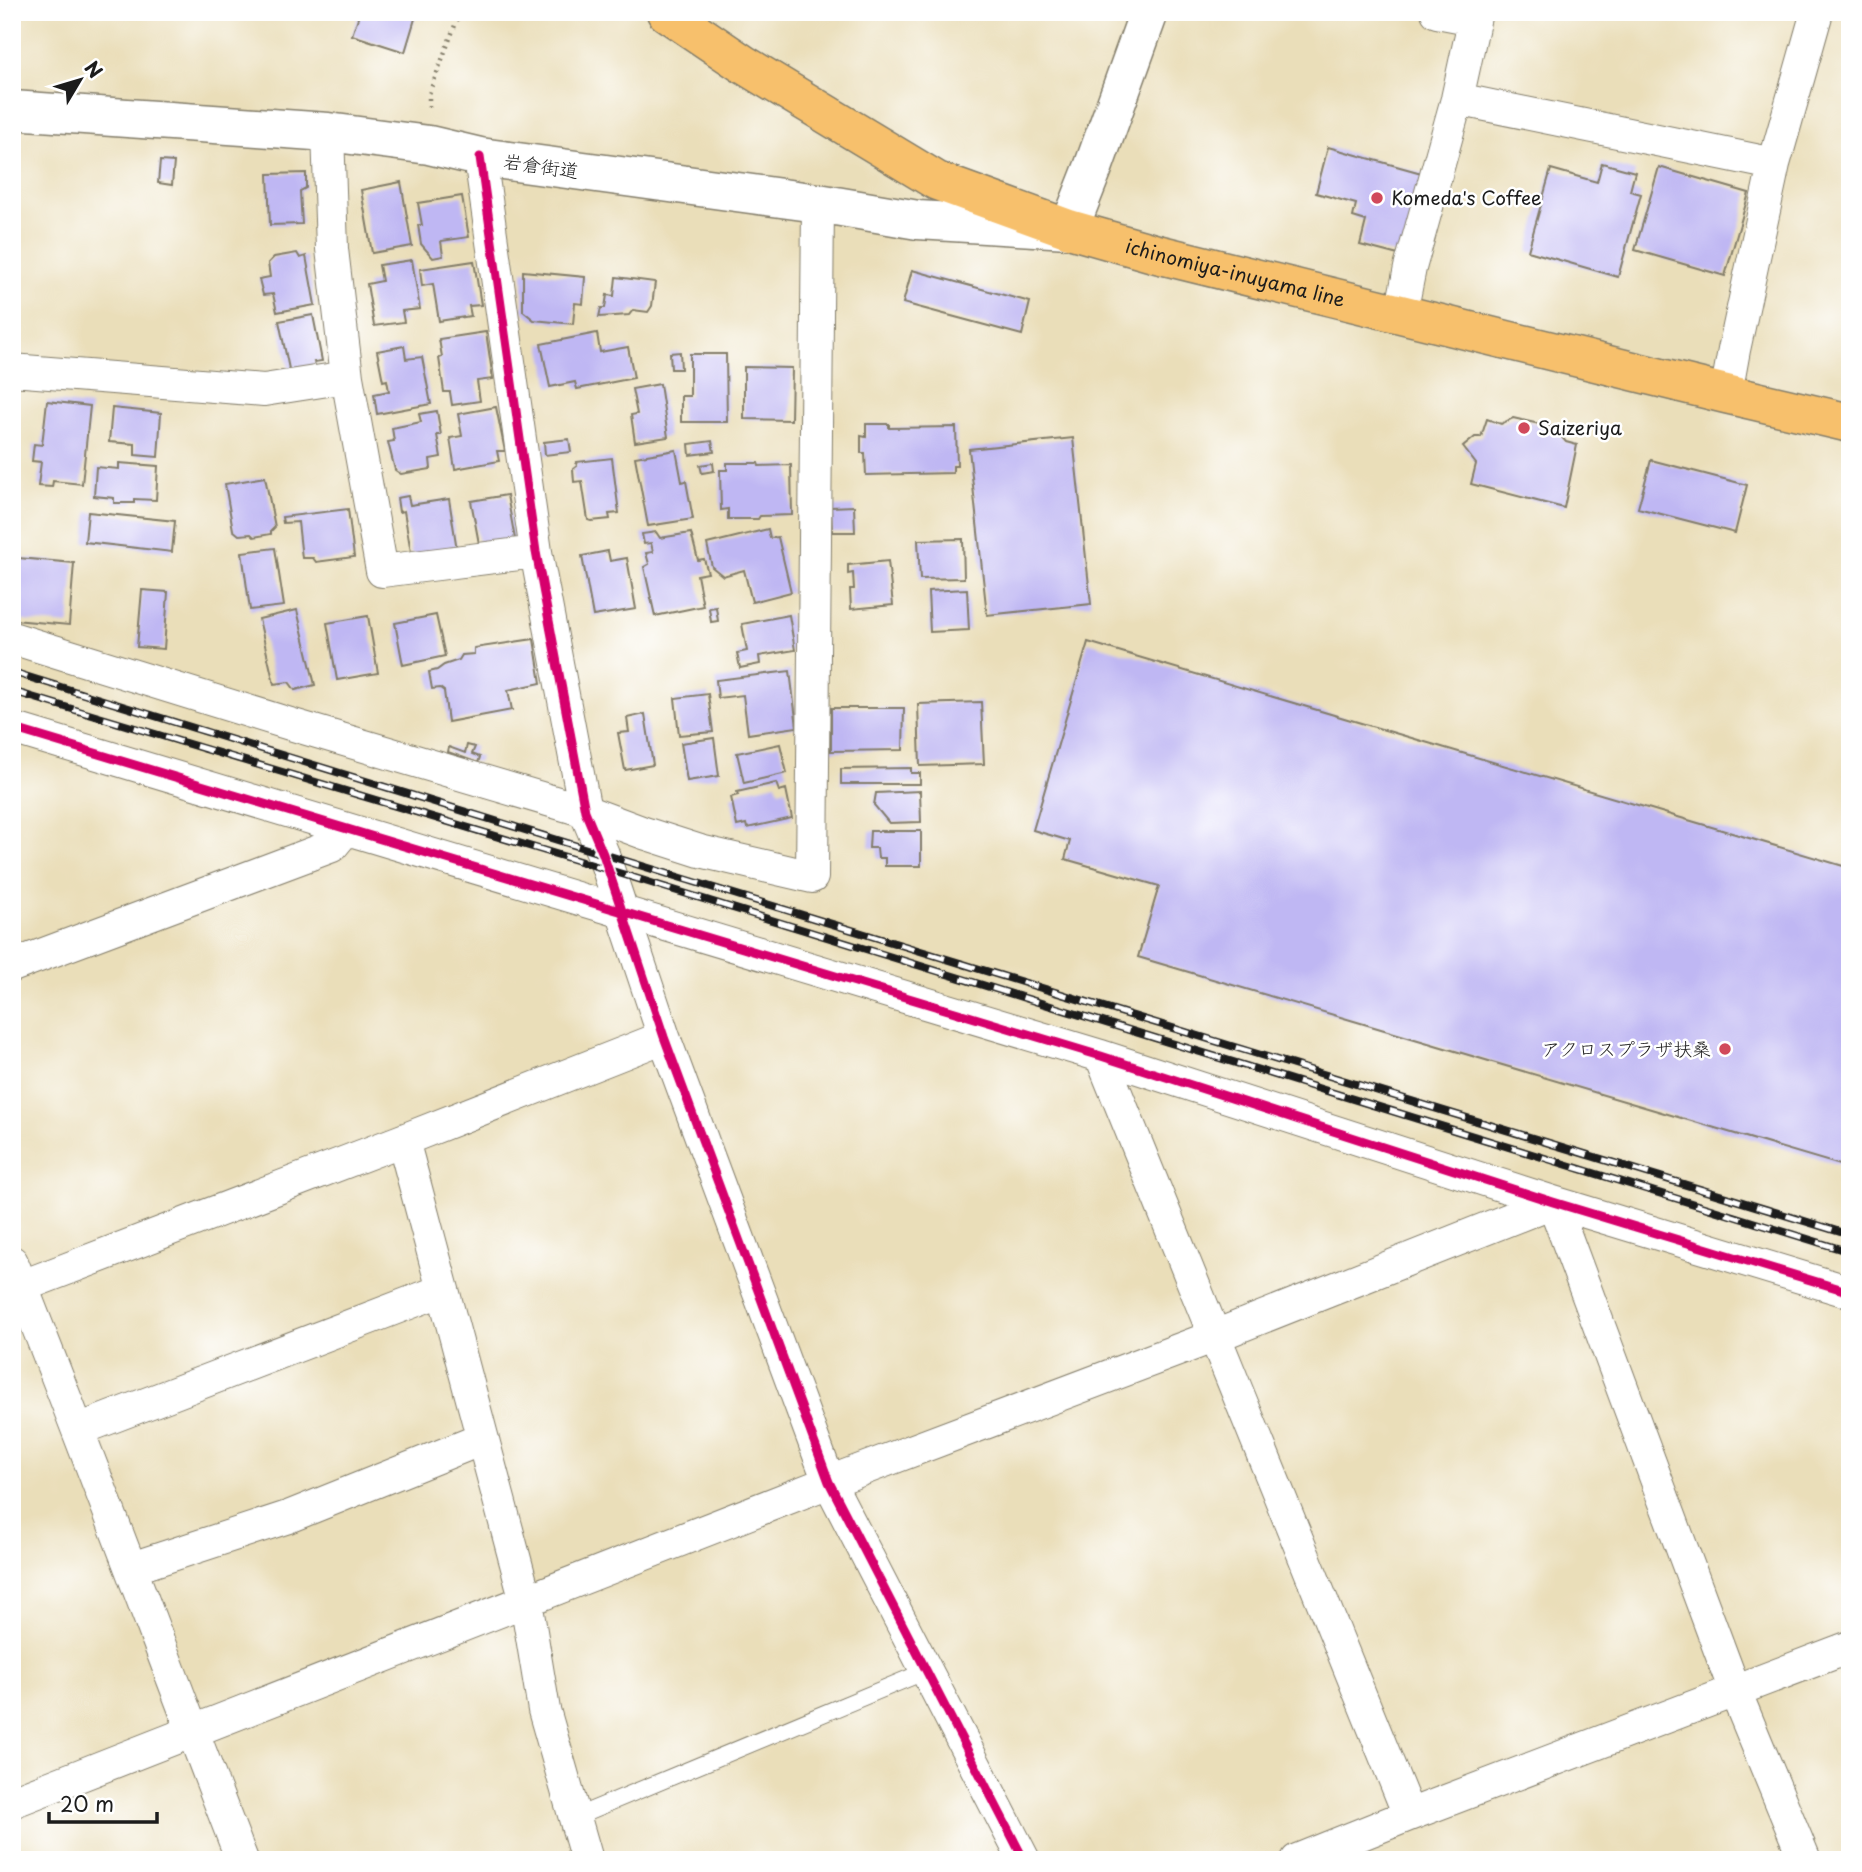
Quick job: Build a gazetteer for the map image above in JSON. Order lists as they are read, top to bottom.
{
  "streets": {
    "main road": ["ichinomiya-inuyama line"],
    "street": ["岩倉街道"]
  },
  "crossings": [
    ["岩倉街道", "ichinomiya-inuyama line"]
  ],
  "places": ["Komeda's Coffee", "Saizeriya", "アクロスプラザ扶桑"],
  "scale_bar": "20 m",
  "north": "top right"
}
